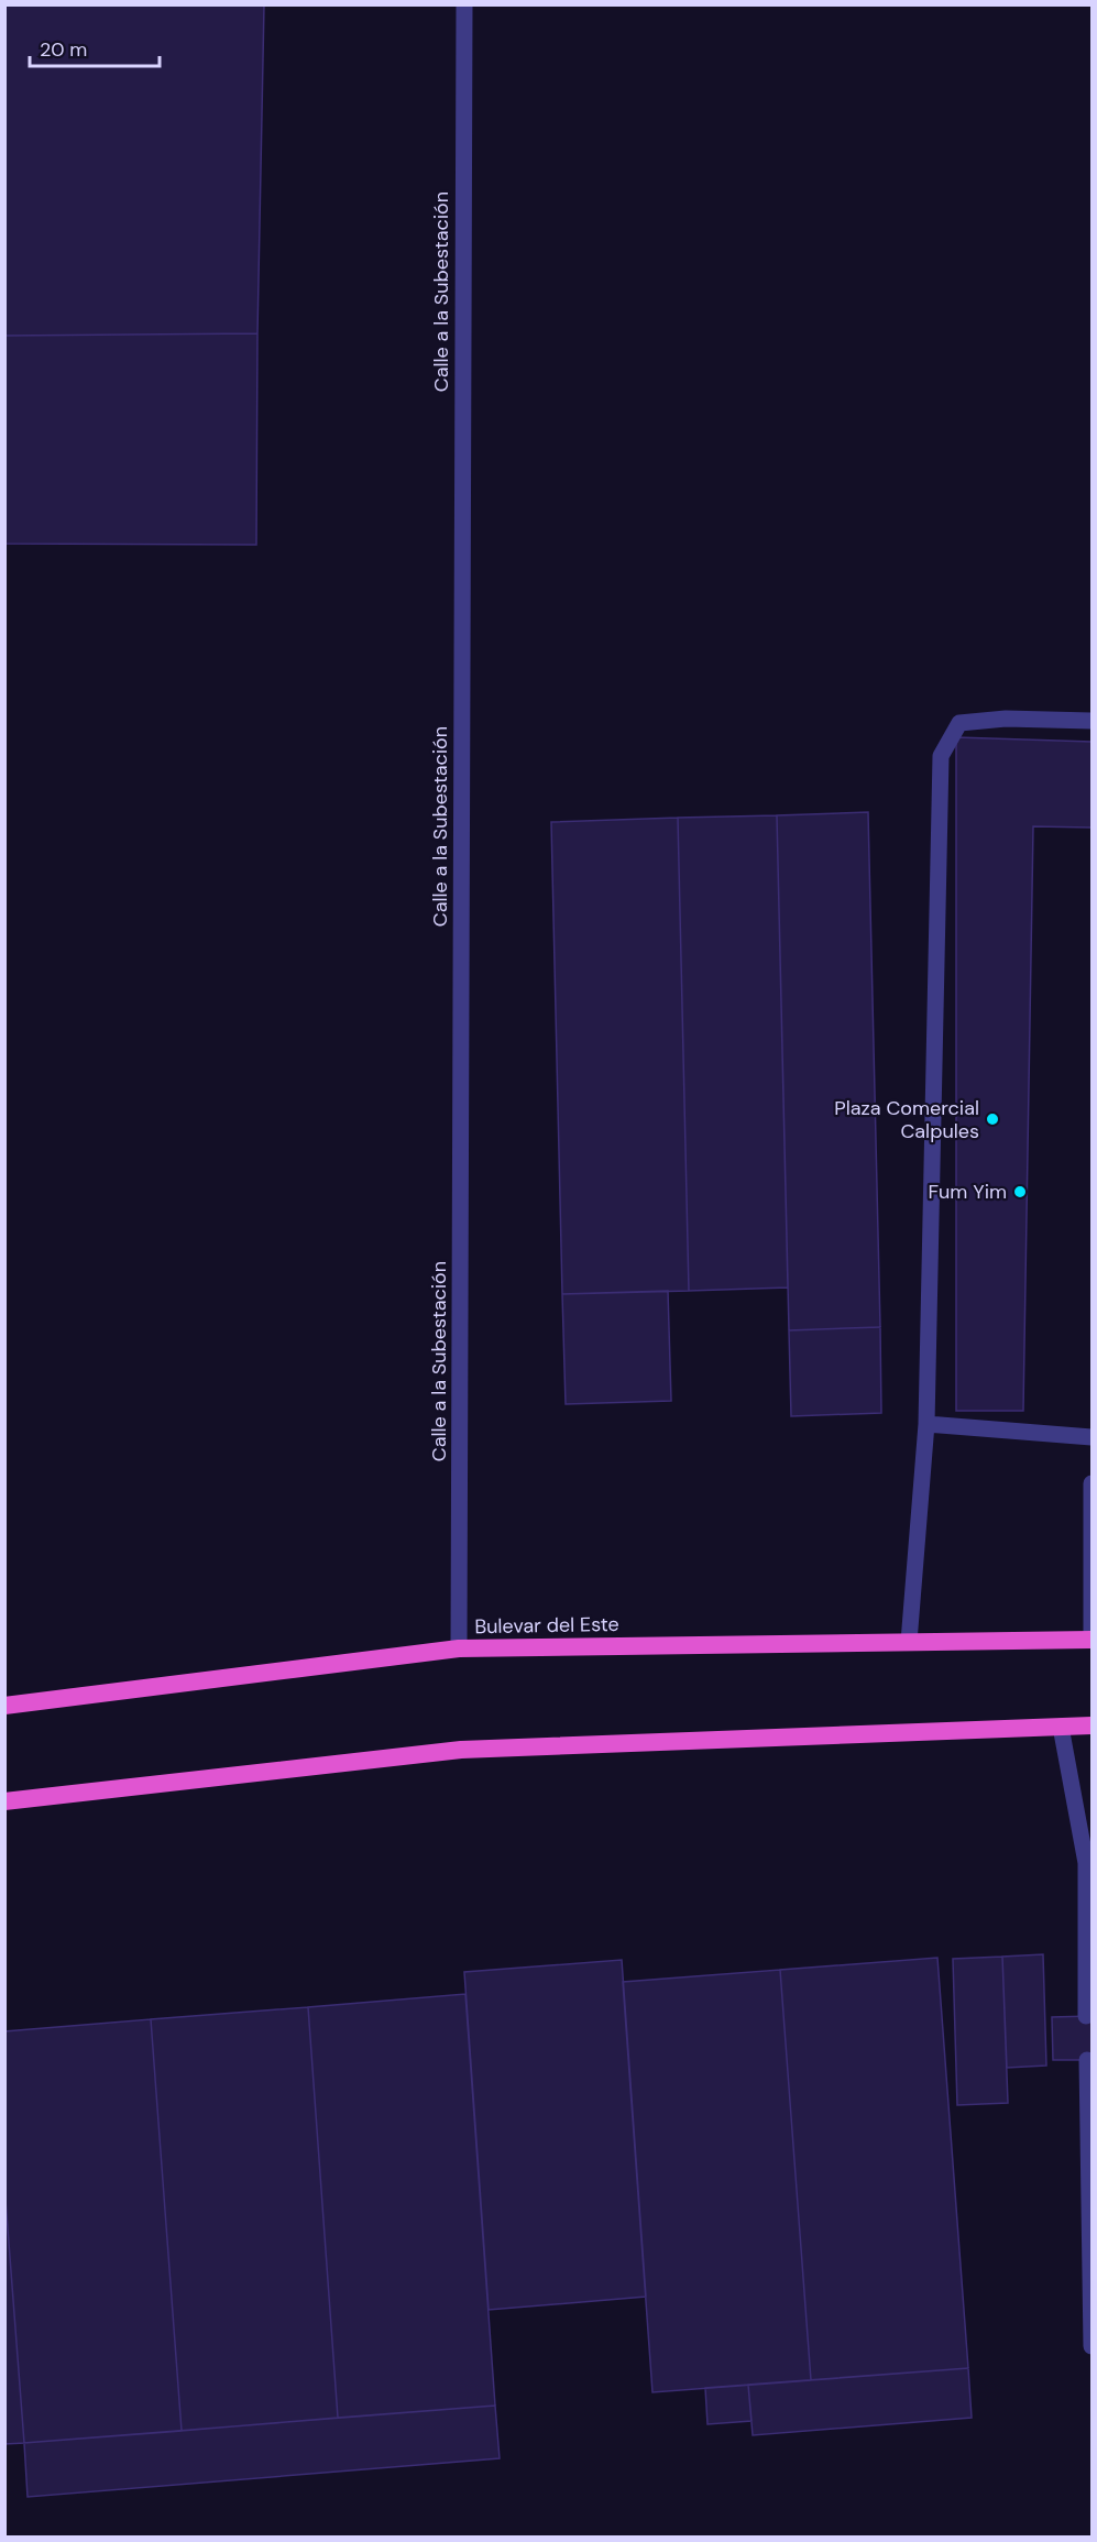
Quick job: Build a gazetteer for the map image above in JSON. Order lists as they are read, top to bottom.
{
  "streets": {
    "highway": ["Bulevar del Este"],
    "street": ["Calle a la Subestación"]
  },
  "crossings": [
    ["Calle a la Subestación", "Bulevar del Este"]
  ],
  "places": ["Plaza Comercial Calpules", "Fum Yim"],
  "scale_bar": "20 m"
}
